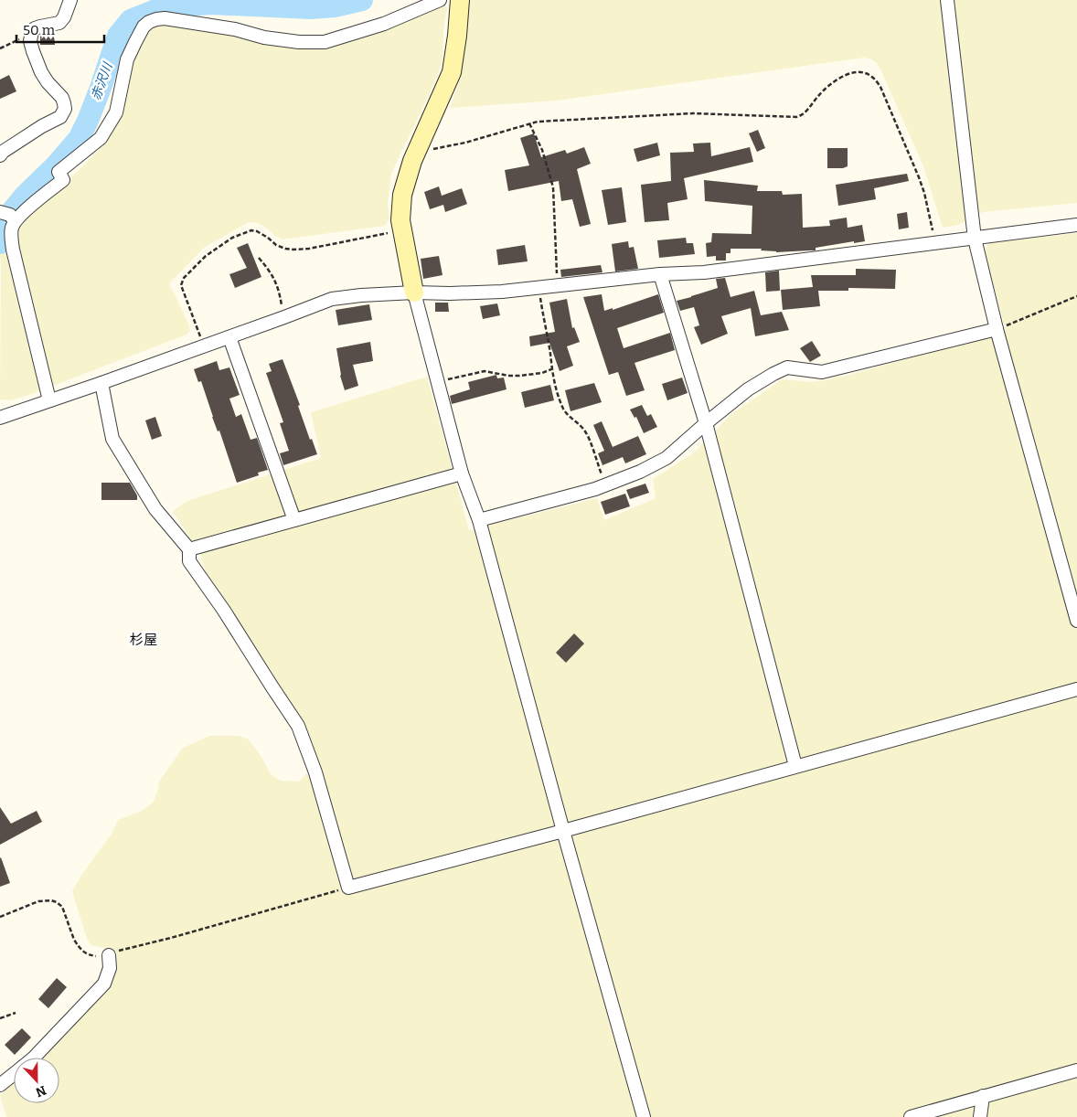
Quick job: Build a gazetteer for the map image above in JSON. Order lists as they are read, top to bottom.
{
  "districts": ["杉屋"],
  "water": ["赤沢川"],
  "scale_bar": "50 m",
  "north": "bottom"
}
